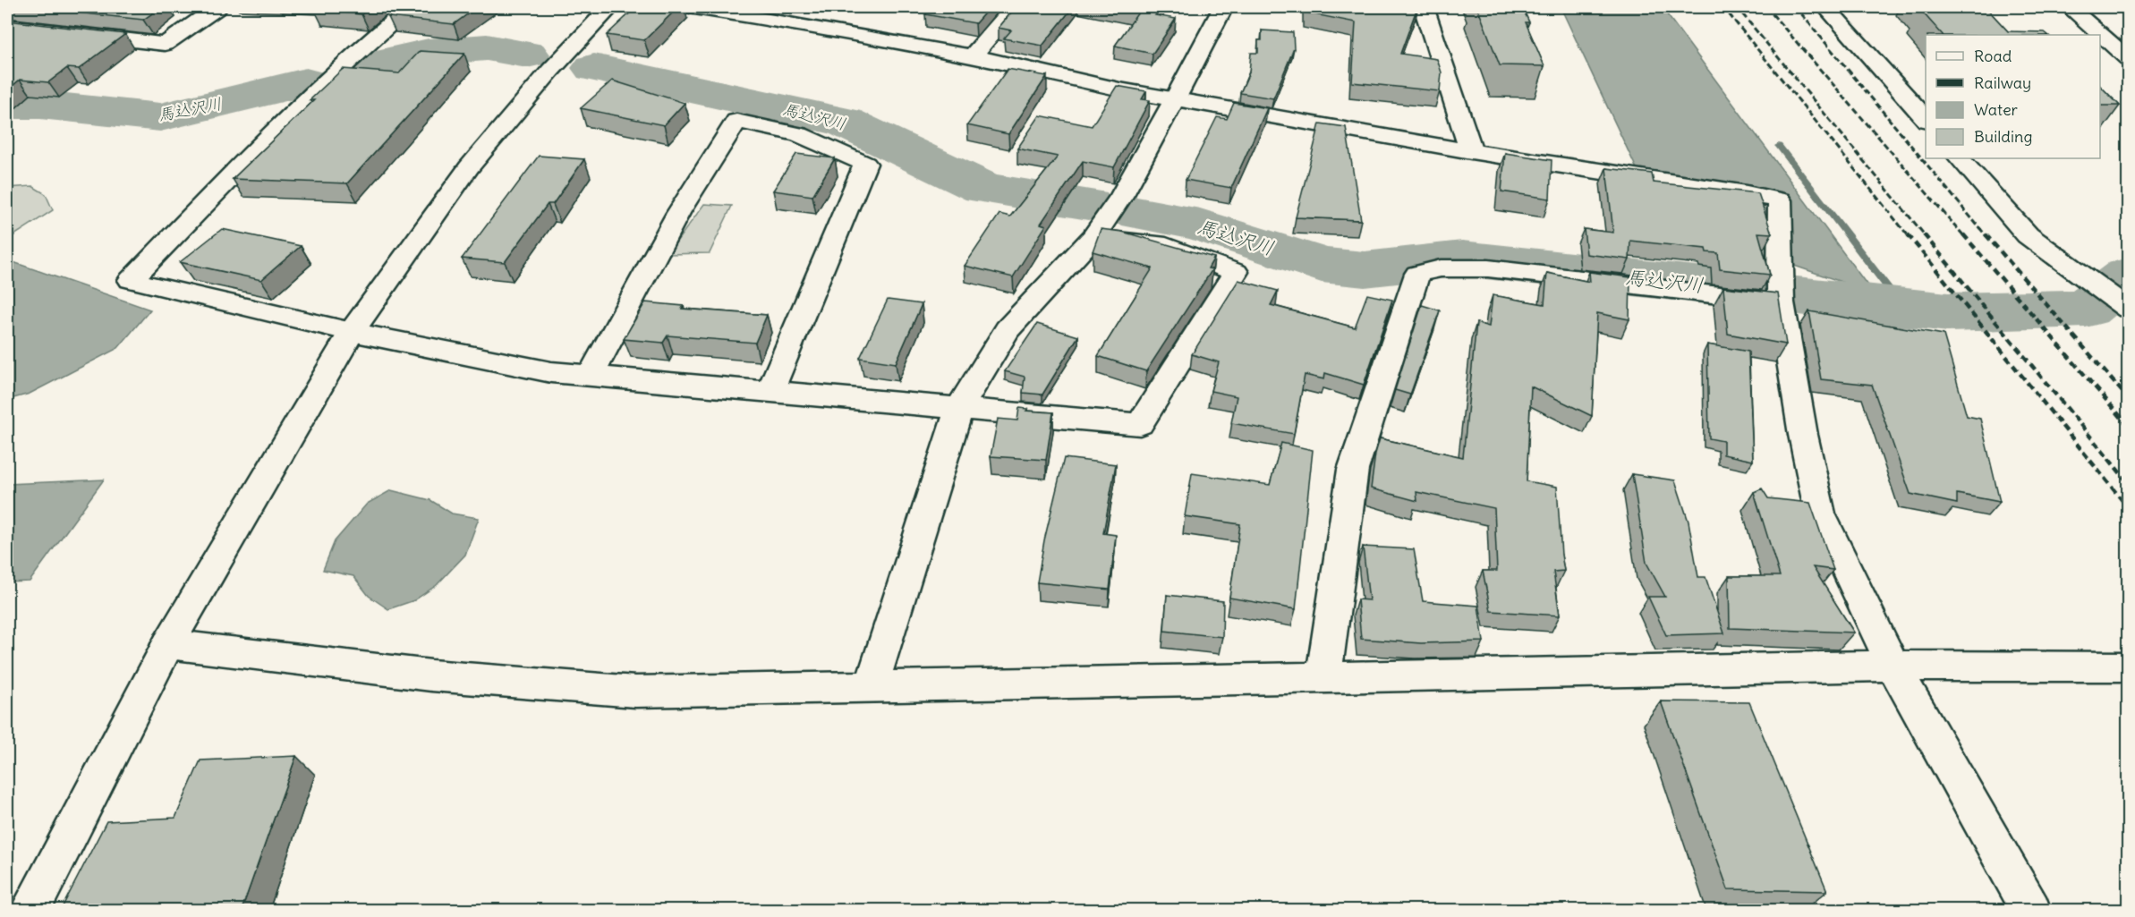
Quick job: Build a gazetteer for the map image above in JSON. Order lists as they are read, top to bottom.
{
  "water": ["馬込沢川"],
  "legend": [
    "Road",
    "Railway",
    "Water",
    "Building"
  ]
}
